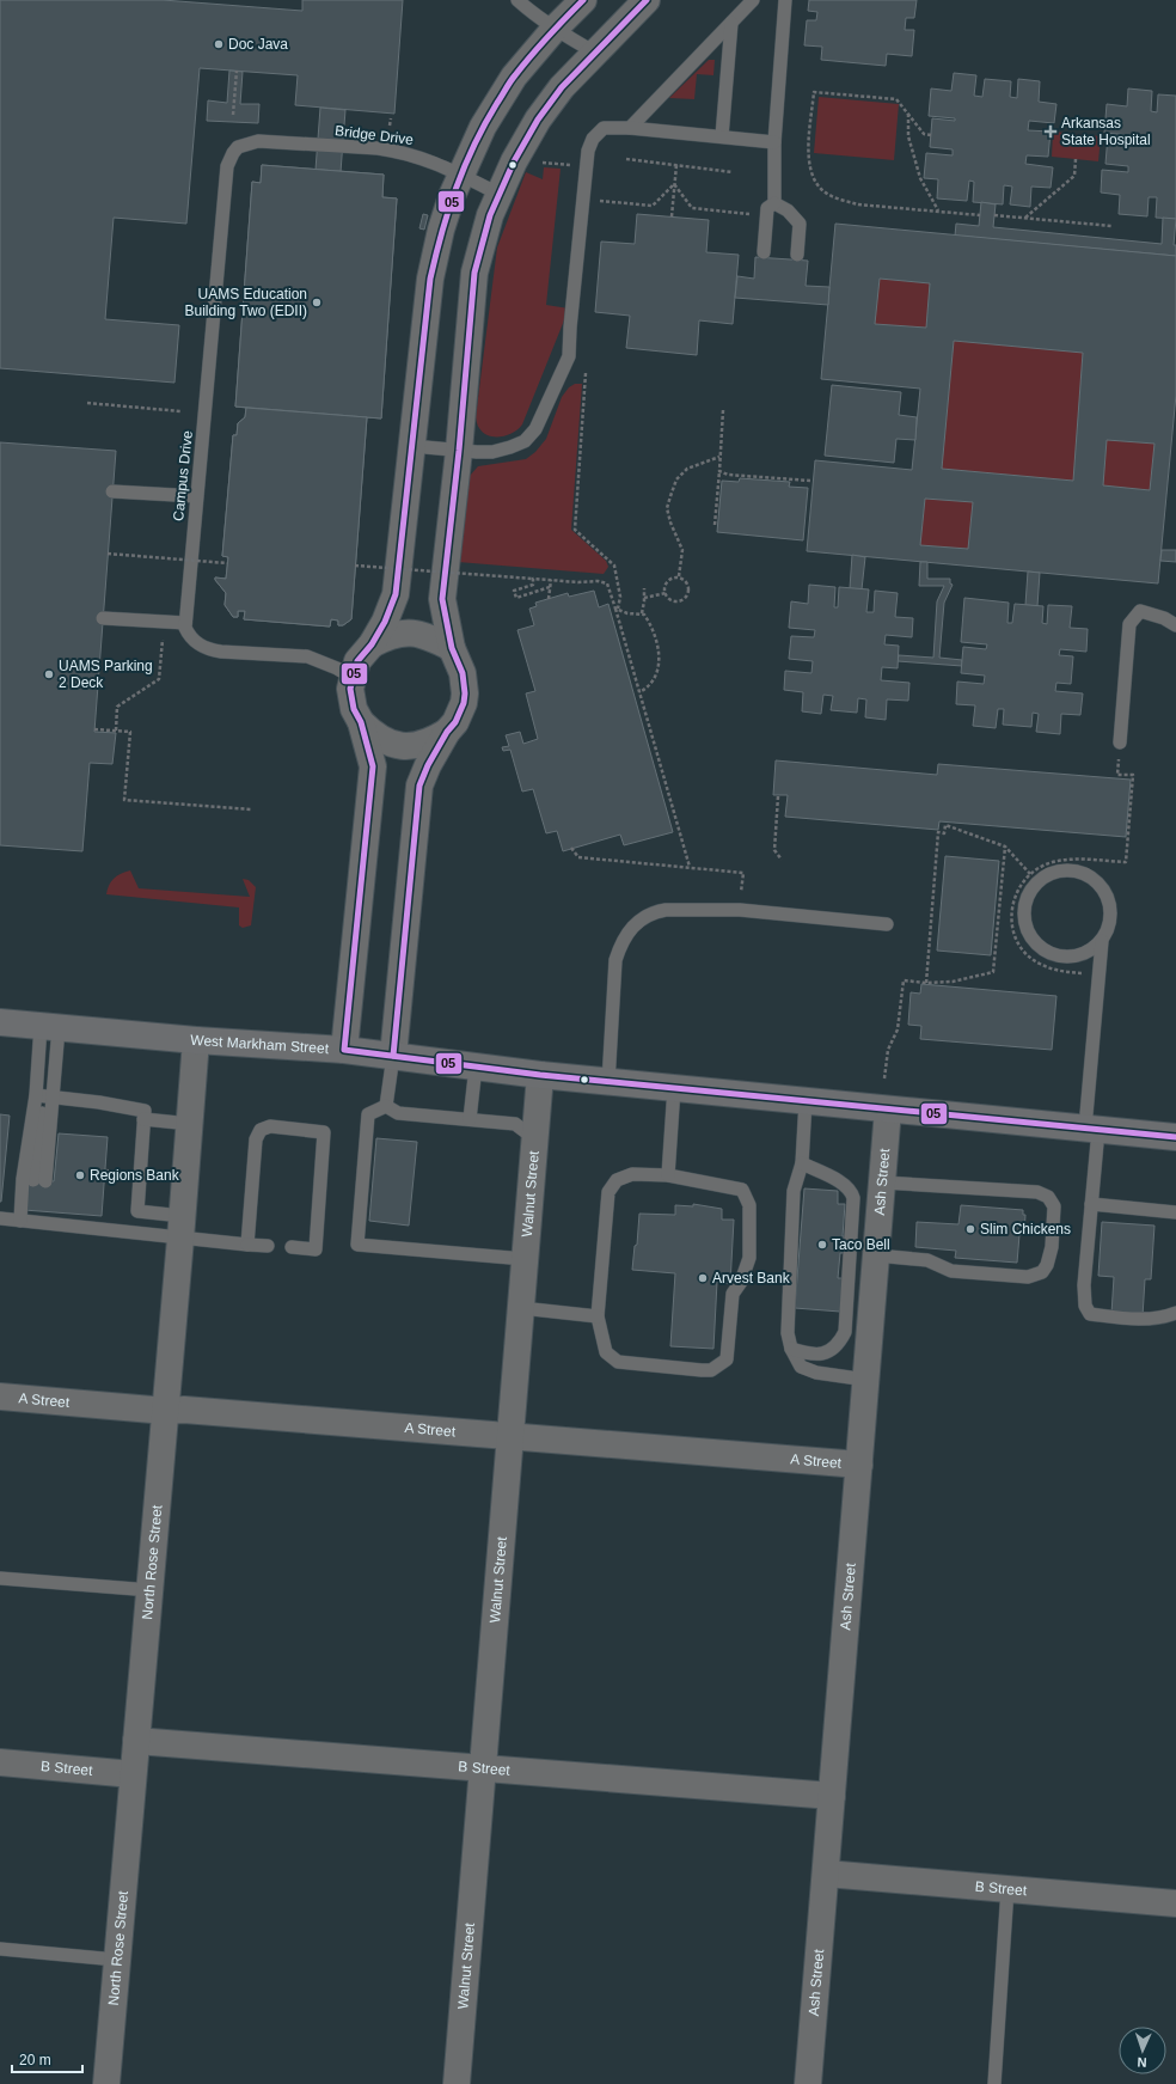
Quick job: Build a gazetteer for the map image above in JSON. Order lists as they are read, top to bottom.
{
  "streets": {
    "main road": ["West Markham Street"],
    "street": [
      "Ash Street",
      "Walnut Street",
      "A Street",
      "North Rose Street",
      "B Street"
    ],
    "lane": ["Bridge Drive", "Campus Drive"]
  },
  "crossings": [
    ["Bridge Drive", "Campus Drive"],
    ["West Markham Street", "Ash Street"],
    ["West Markham Street", "Walnut Street"],
    ["West Markham Street", "North Rose Street"],
    ["Ash Street", "A Street"],
    ["Ash Street", "B Street"],
    ["Walnut Street", "A Street"],
    ["Walnut Street", "B Street"],
    ["A Street", "North Rose Street"],
    ["North Rose Street", "B Street"]
  ],
  "places": {
    "other": [
      "Doc Java",
      "UAMS Education Building Two (EDII)",
      "UAMS Parking 2 Deck",
      "Regions Bank",
      "Slim Chickens",
      "Taco Bell",
      "Arvest Bank"
    ],
    "health": ["Arkansas State Hospital"]
  },
  "lines": ["transit line 05"],
  "scale_bar": "20 m",
  "north": "bottom"
}
